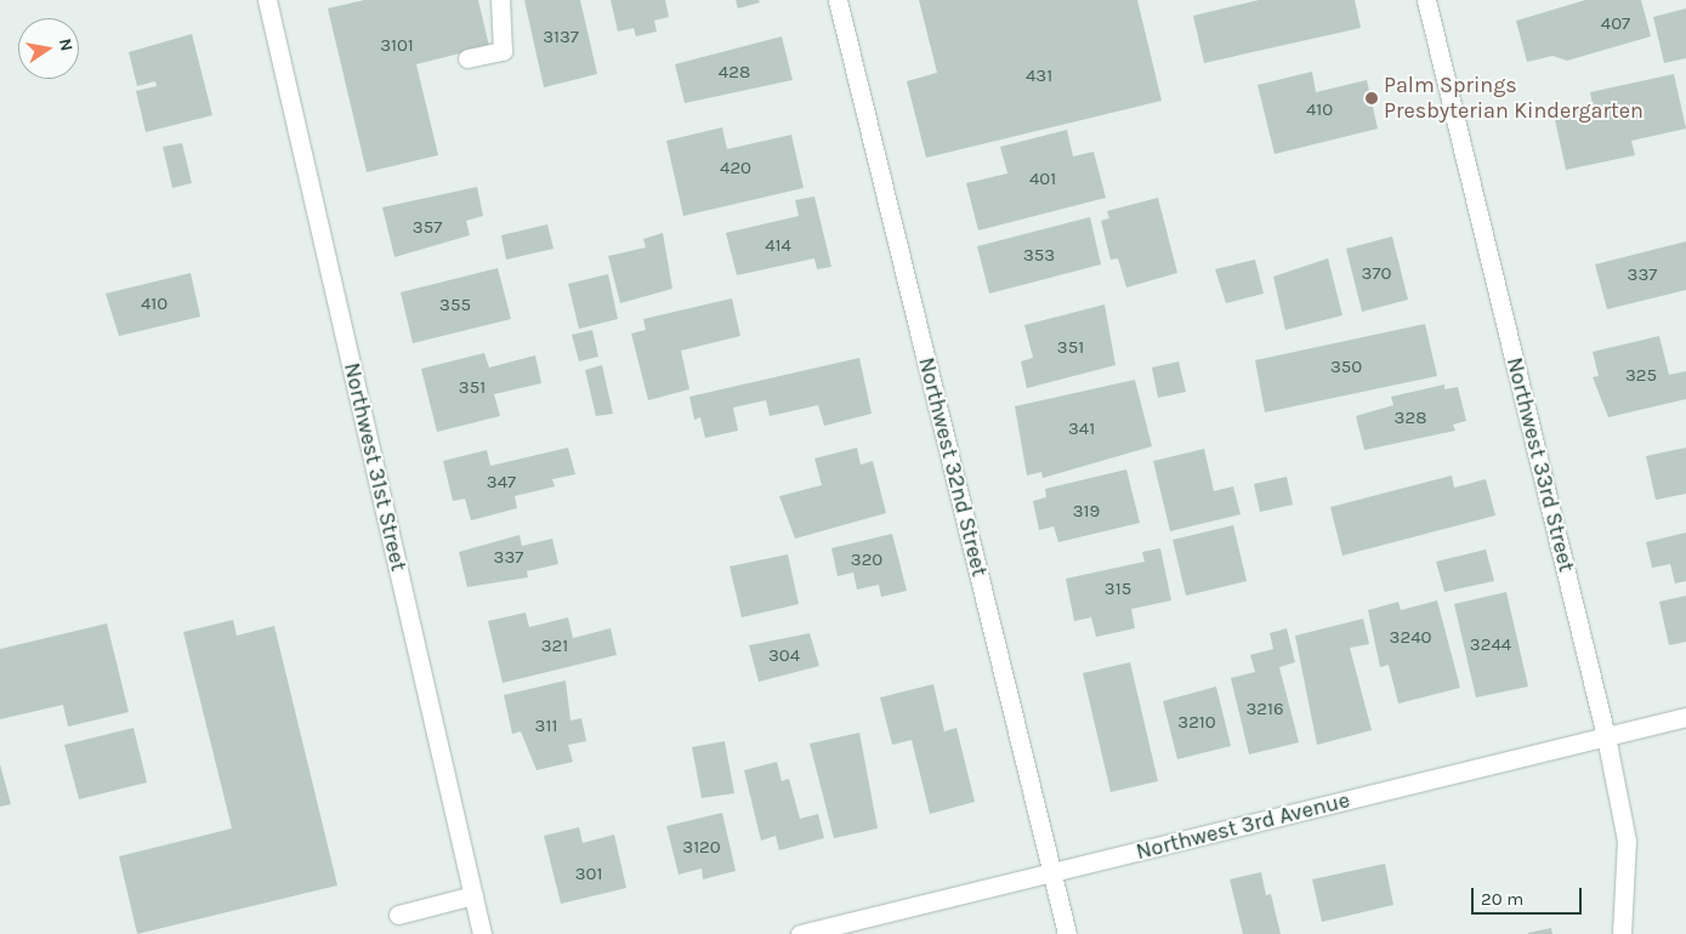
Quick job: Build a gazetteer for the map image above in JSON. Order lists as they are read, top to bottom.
{
  "streets": {
    "street": [
      "Northwest 33rd Street",
      "Northwest 31st Street",
      "Northwest 32nd Street",
      "Northwest 3rd Avenue"
    ]
  },
  "crossings": [
    ["Northwest 33rd Street", "Northwest 3rd Avenue"],
    ["Northwest 32nd Street", "Northwest 3rd Avenue"]
  ],
  "places": ["Palm Springs Presbyterian Kindergarten"],
  "house_numbers": [
    "407",
    "3137",
    "3101",
    "428",
    "431",
    "410",
    "420",
    "401",
    "357",
    "414",
    "353",
    "370",
    "337",
    "410",
    "355",
    "351",
    "350",
    "325",
    "351",
    "328",
    "341",
    "347",
    "319",
    "337",
    "320",
    "315",
    "3240",
    "3244",
    "321",
    "304",
    "3216",
    "3210",
    "311",
    "3120",
    "301"
  ],
  "scale_bar": "20 m",
  "north": "right"
}
